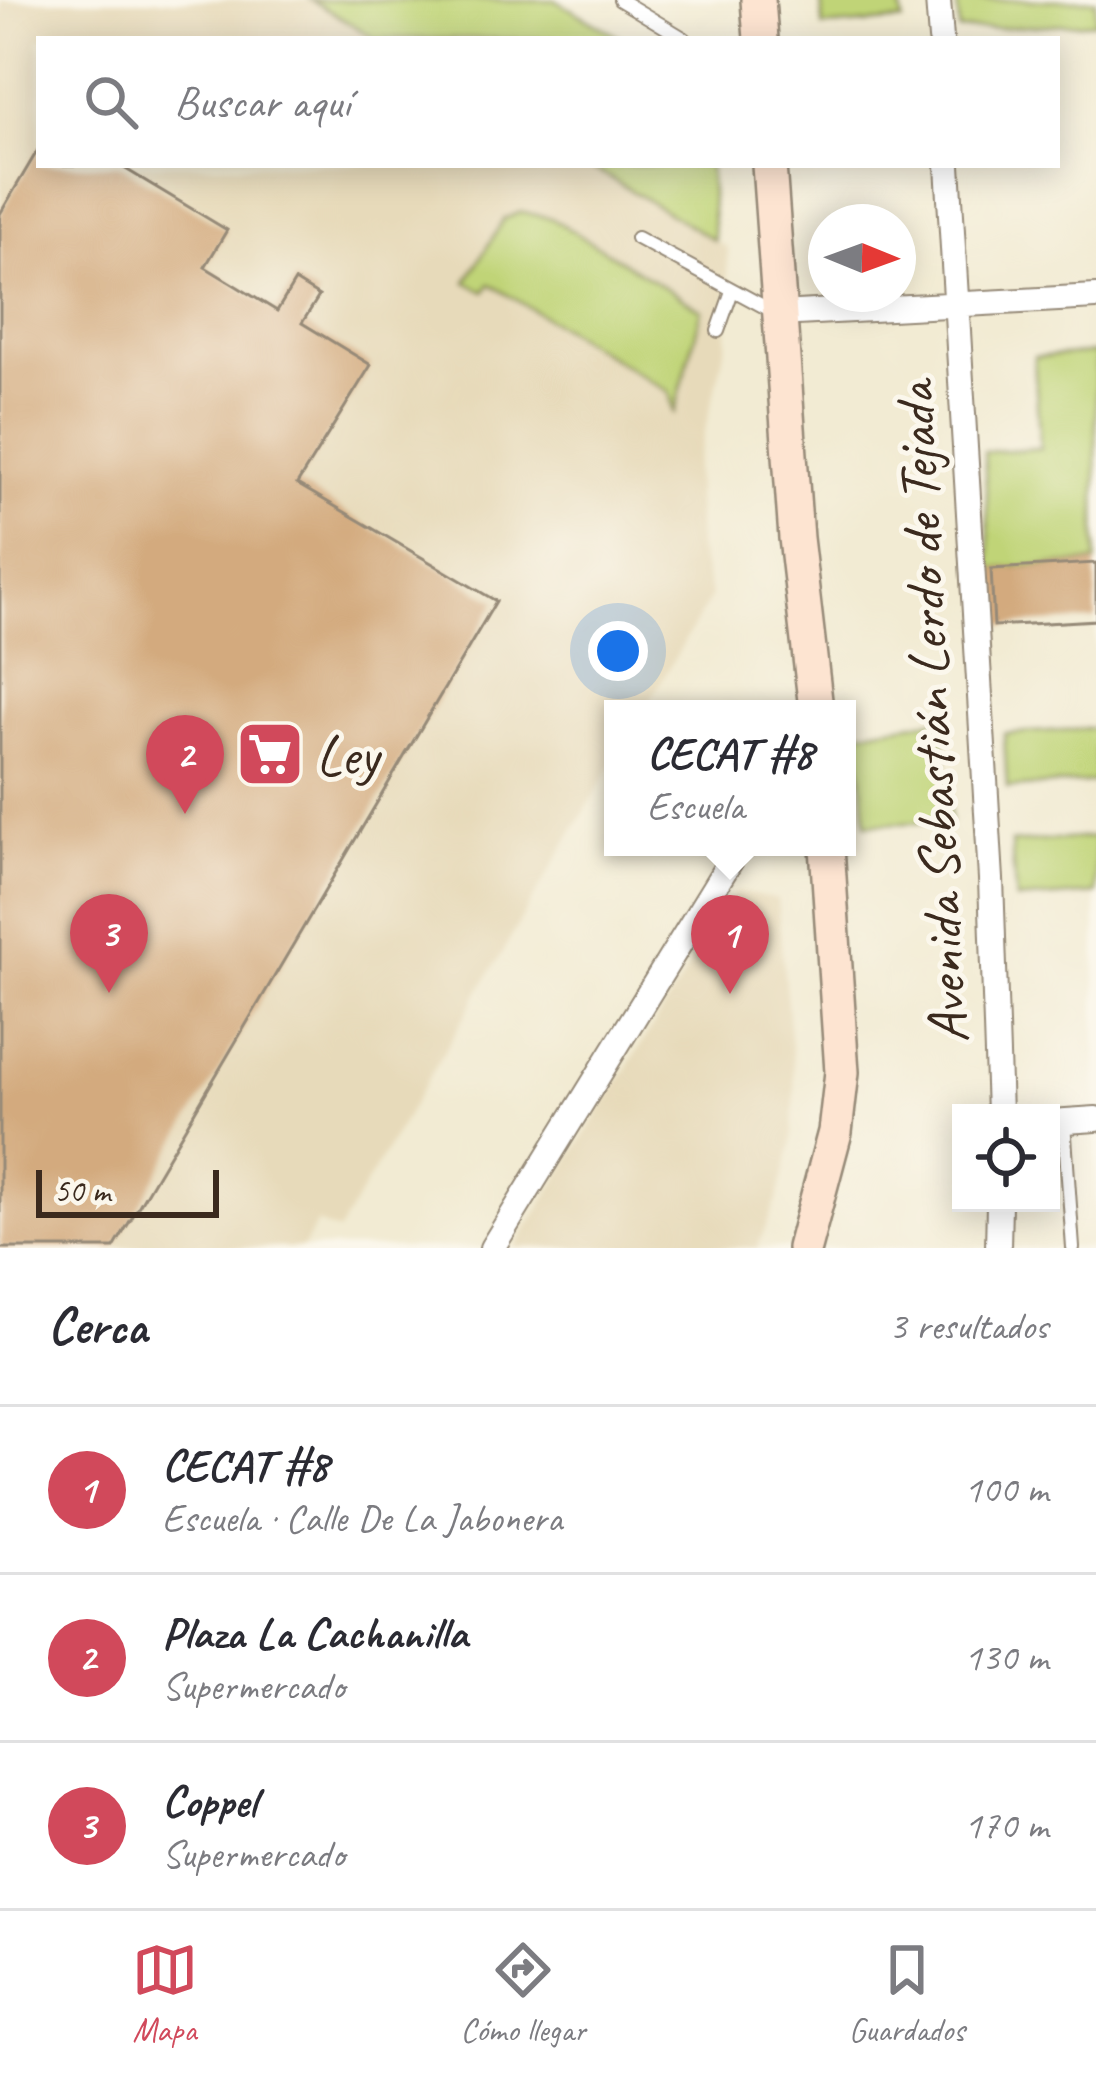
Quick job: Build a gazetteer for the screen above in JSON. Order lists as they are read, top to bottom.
{
  "streets": {
    "street": ["Avenida Sebastián Lerdo de Tejada"]
  },
  "places": {
    "supermarket": ["Ley"]
  },
  "scale_bar": "50 m",
  "north": "right",
  "page": {
    "search": "Buscar aquí",
    "popup": ["CECAT #8", "Escuela"],
    "pins": ["2", "3", "1"],
    "scale": "50 m",
    "heading": ["Cerca", "3 resultados"],
    "list": [
      {
        "mark": "1",
        "name": "CECAT #8",
        "note": "Escuela · Calle De La Jabonera",
        "value": "100 m"
      },
      {
        "mark": "2",
        "name": "Plaza La Cachanilla",
        "note": "Supermercado",
        "value": "130 m"
      },
      {
        "mark": "3",
        "name": "Coppel",
        "note": "Supermercado",
        "value": "170 m"
      }
    ],
    "nav": ["Mapa", "Cómo llegar", "Guardados"]
  }
}
